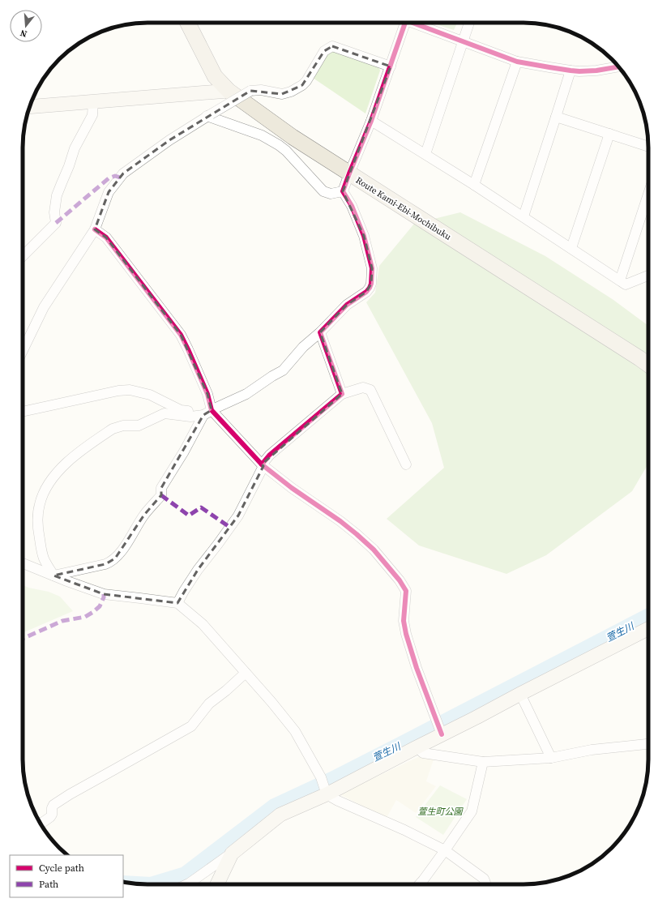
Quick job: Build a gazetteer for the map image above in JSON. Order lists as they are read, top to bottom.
{
  "streets": {
    "main road": ["Route Kami-Ebi-Mochibuku"]
  },
  "water": ["萱生川"],
  "parks": ["萱生町公園"],
  "legend": ["Cycle path", "Path"],
  "north": "bottom"
}
